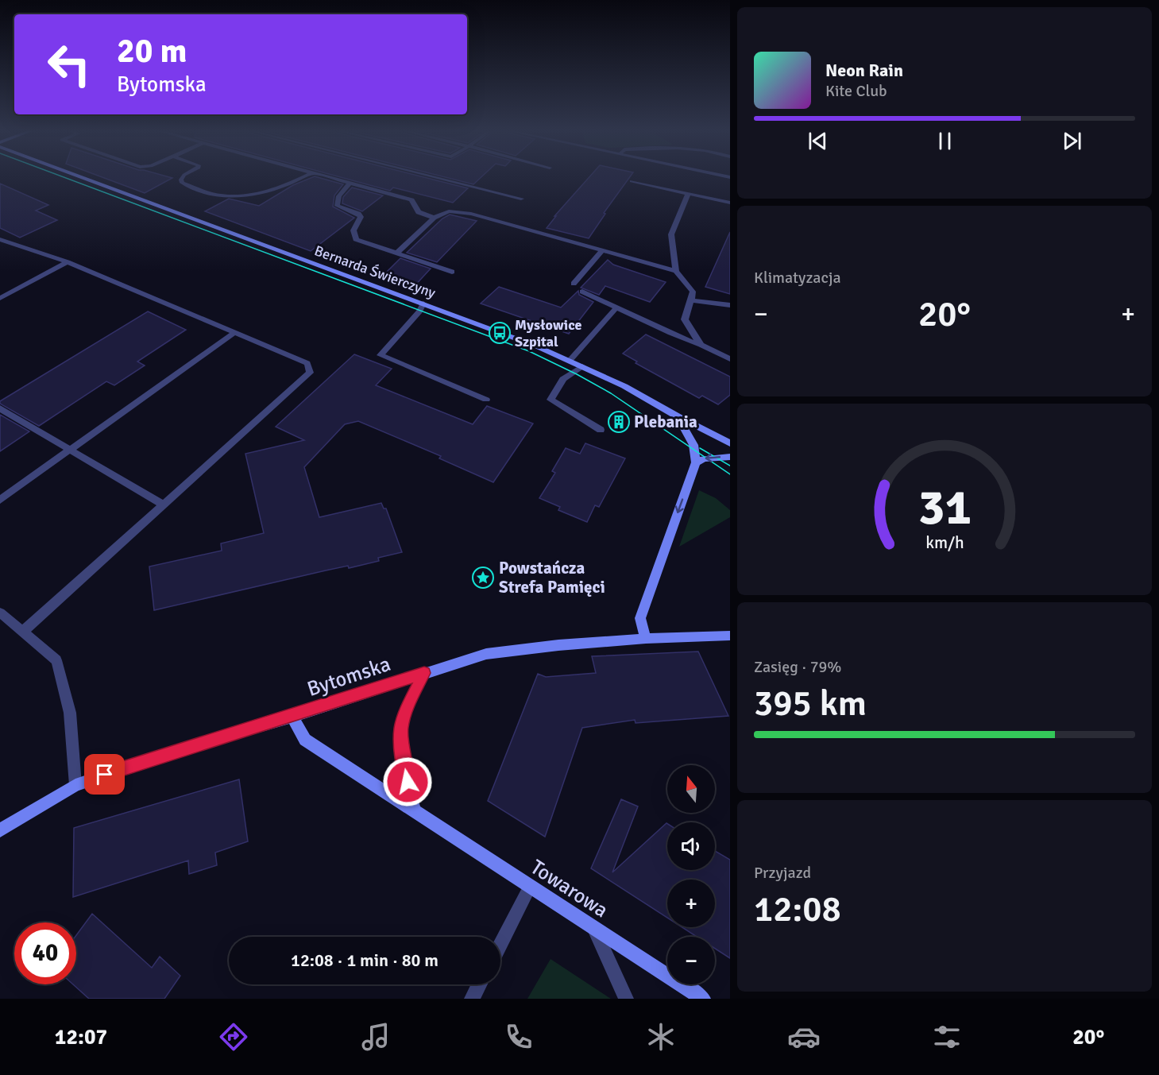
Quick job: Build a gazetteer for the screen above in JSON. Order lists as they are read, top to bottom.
{
  "streets": {
    "street": ["Bernarda Świerczyny", "Bytomska", "Towarowa"]
  },
  "crossings": [
    ["Bytomska", "Towarowa"]
  ],
  "places": {
    "bus stop": ["Mysłowice Szpital"],
    "building": ["Plebania"],
    "place": ["Powstańcza Strefa Pamięci"]
  },
  "north": "top",
  "page": {
    "turn": ["20 m", "Bytomska"],
    "song": ["Neon Rain", "Kite Club"],
    "tile": [
      "Klimatyzacja",
      ["Zasięg · 79%", "395 km"],
      ["Przyjazd", "12:08"]
    ],
    "heat": ["−", "20°", "+"],
    "map_buttons": ["+", "−"],
    "limit": "40",
    "trip": "12:08 · 1 min · 80 m",
    "tabs": ["12:07", "20°"],
    "gauge": ["31", "km/h"]
  }
}
